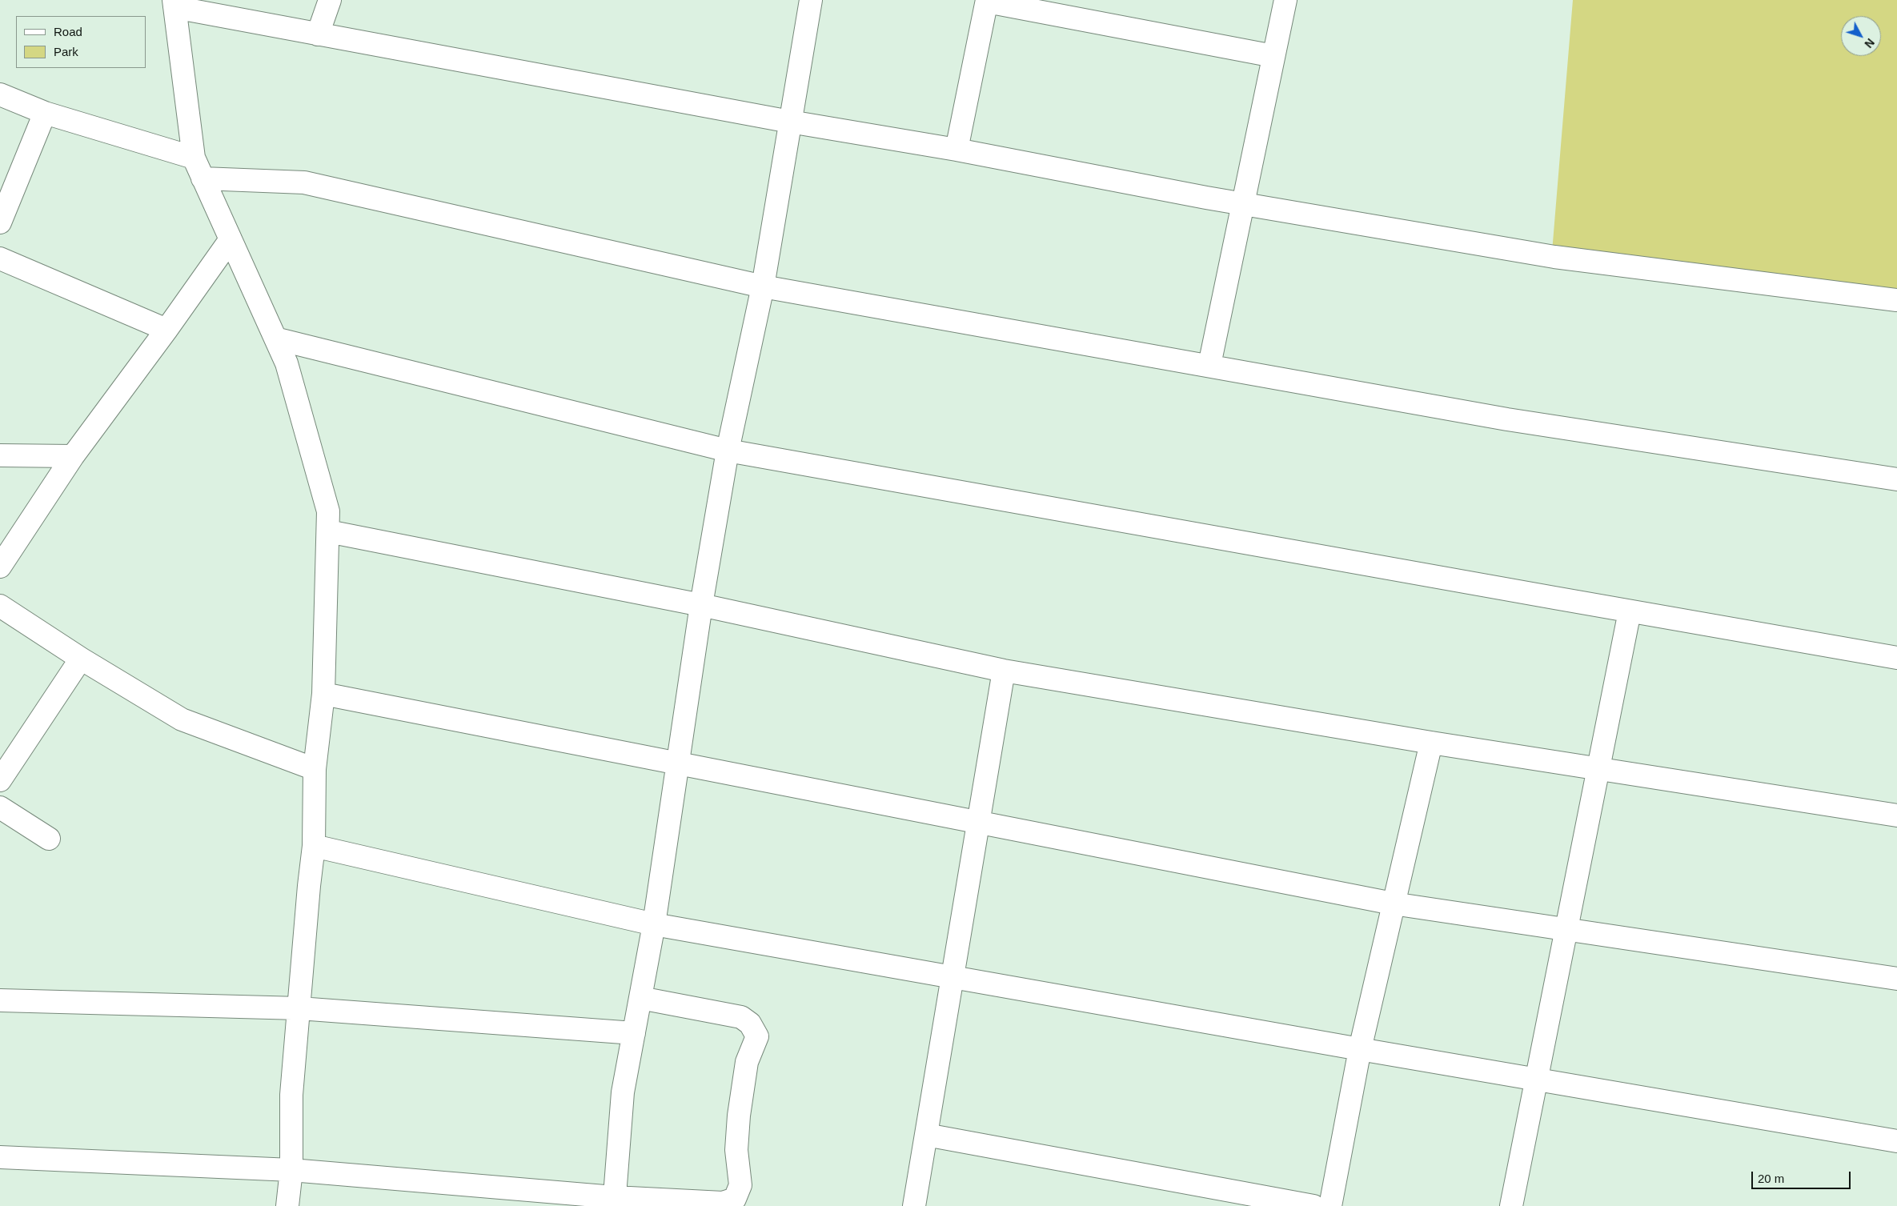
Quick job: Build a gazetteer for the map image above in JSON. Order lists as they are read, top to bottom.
{
  "legend": ["Road", "Park"],
  "scale_bar": "20 m",
  "north": "bottom right"
}
